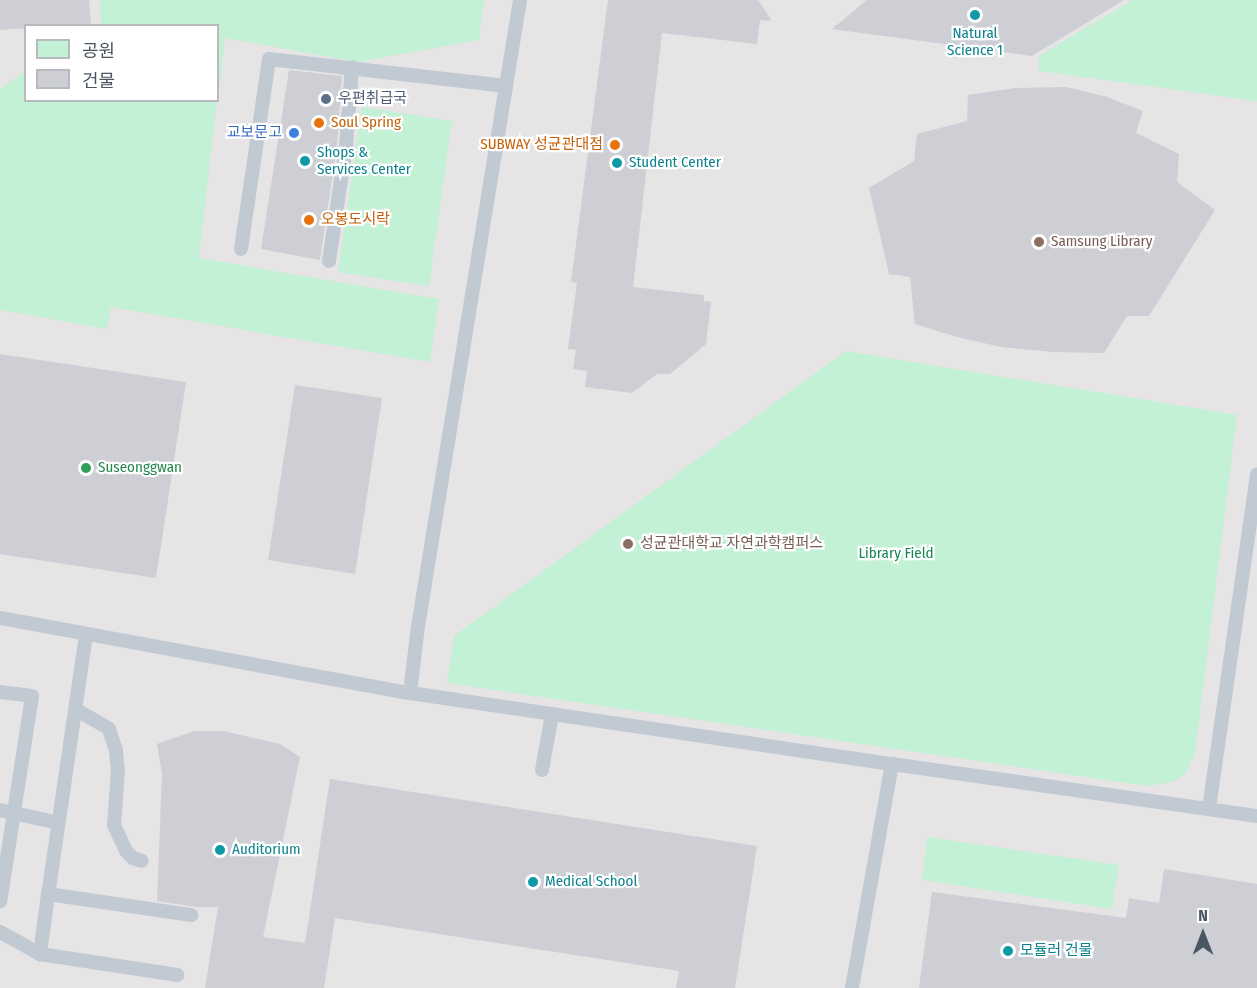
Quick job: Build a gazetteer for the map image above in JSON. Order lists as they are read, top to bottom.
{
  "parks": ["Library Field"],
  "places": [
    "Natural Science 1",
    "우편취급국",
    "Soul Spring",
    "교보문고",
    "SUBWAY 성균관대점",
    "Shops & Services Center",
    "Student Center",
    "오봉도시락",
    "Samsung Library",
    "Suseonggwan",
    "성균관대학교 자연과학캠퍼스",
    "Auditorium",
    "Medical School",
    "모듈러 건물"
  ],
  "legend": ["공원", "건물"],
  "north": "top"
}
